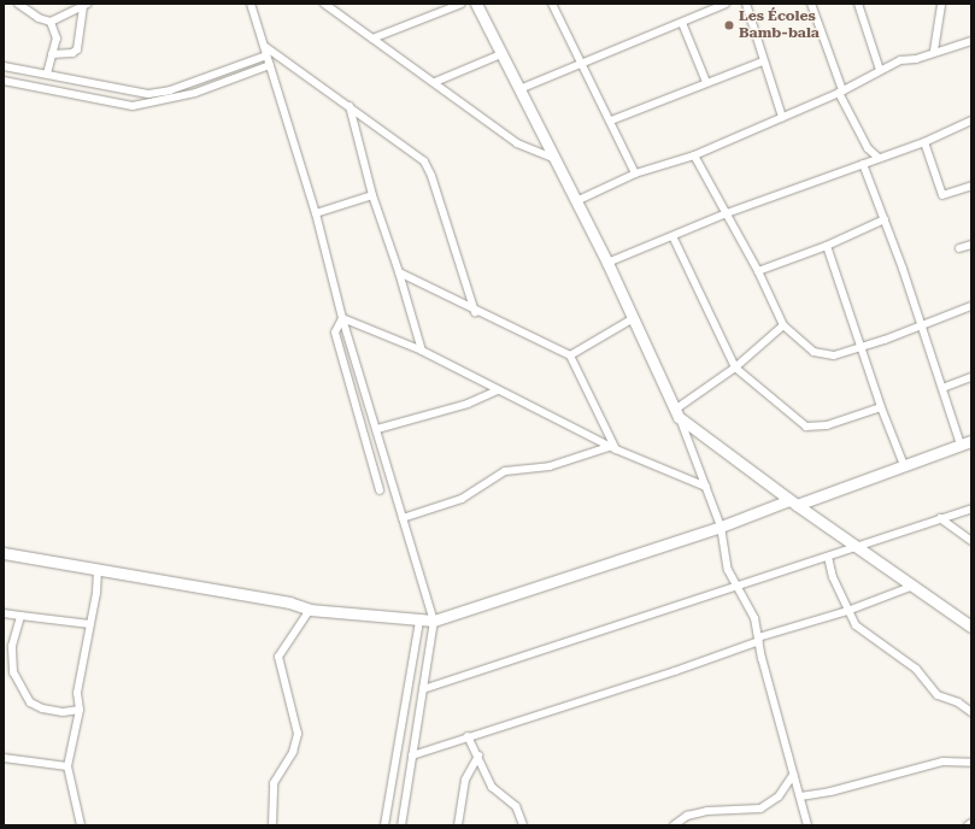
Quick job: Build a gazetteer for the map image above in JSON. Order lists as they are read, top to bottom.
{
  "places": ["Les Écoles Bamb-bala"]
}
